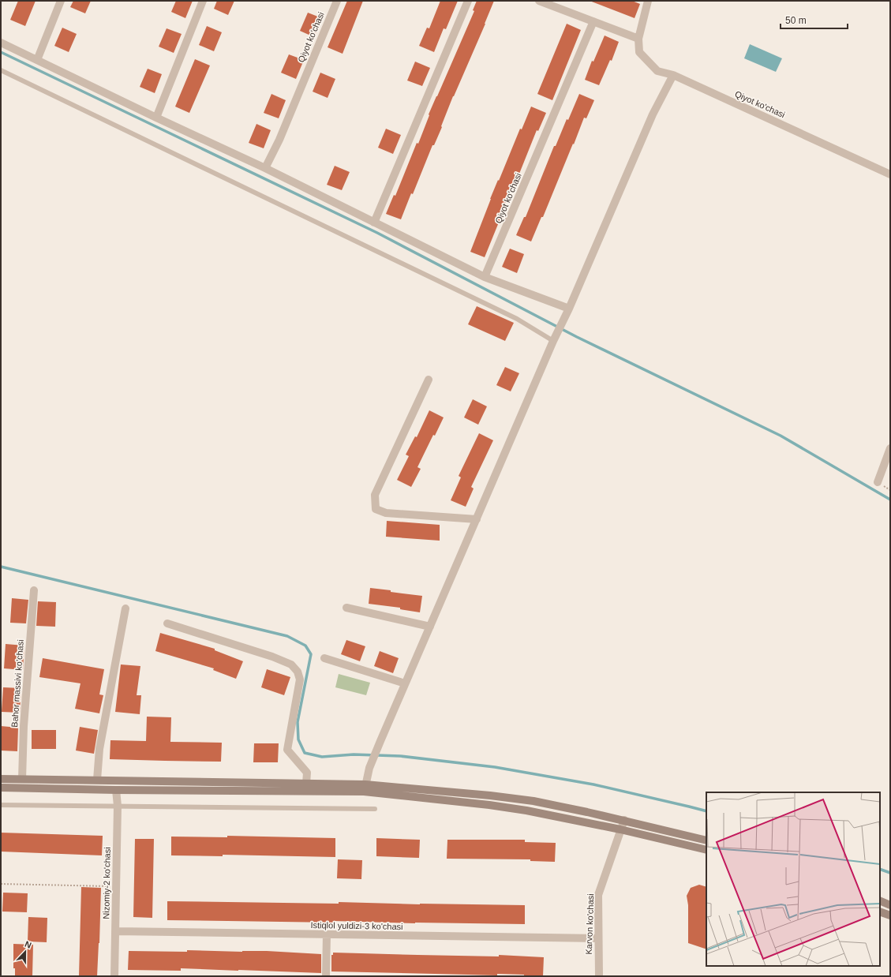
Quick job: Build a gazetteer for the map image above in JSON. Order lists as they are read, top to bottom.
{
  "streets": {
    "street": [
      "Qiyot ko'chasi",
      "Bahor massivi ko'chasi",
      "Nizomiy-2 ko'chasi",
      "Karvon ko'chasi",
      "Istiqlol yuldizi-3 ko'chasi"
    ]
  },
  "crossings": [
    ["Nizomiy-2 ko'chasi", "Istiqlol yuldizi-3 ko'chasi"],
    ["Karvon ko'chasi", "Istiqlol yuldizi-3 ko'chasi"]
  ],
  "scale_bar": "50 m",
  "north": "top"
}
